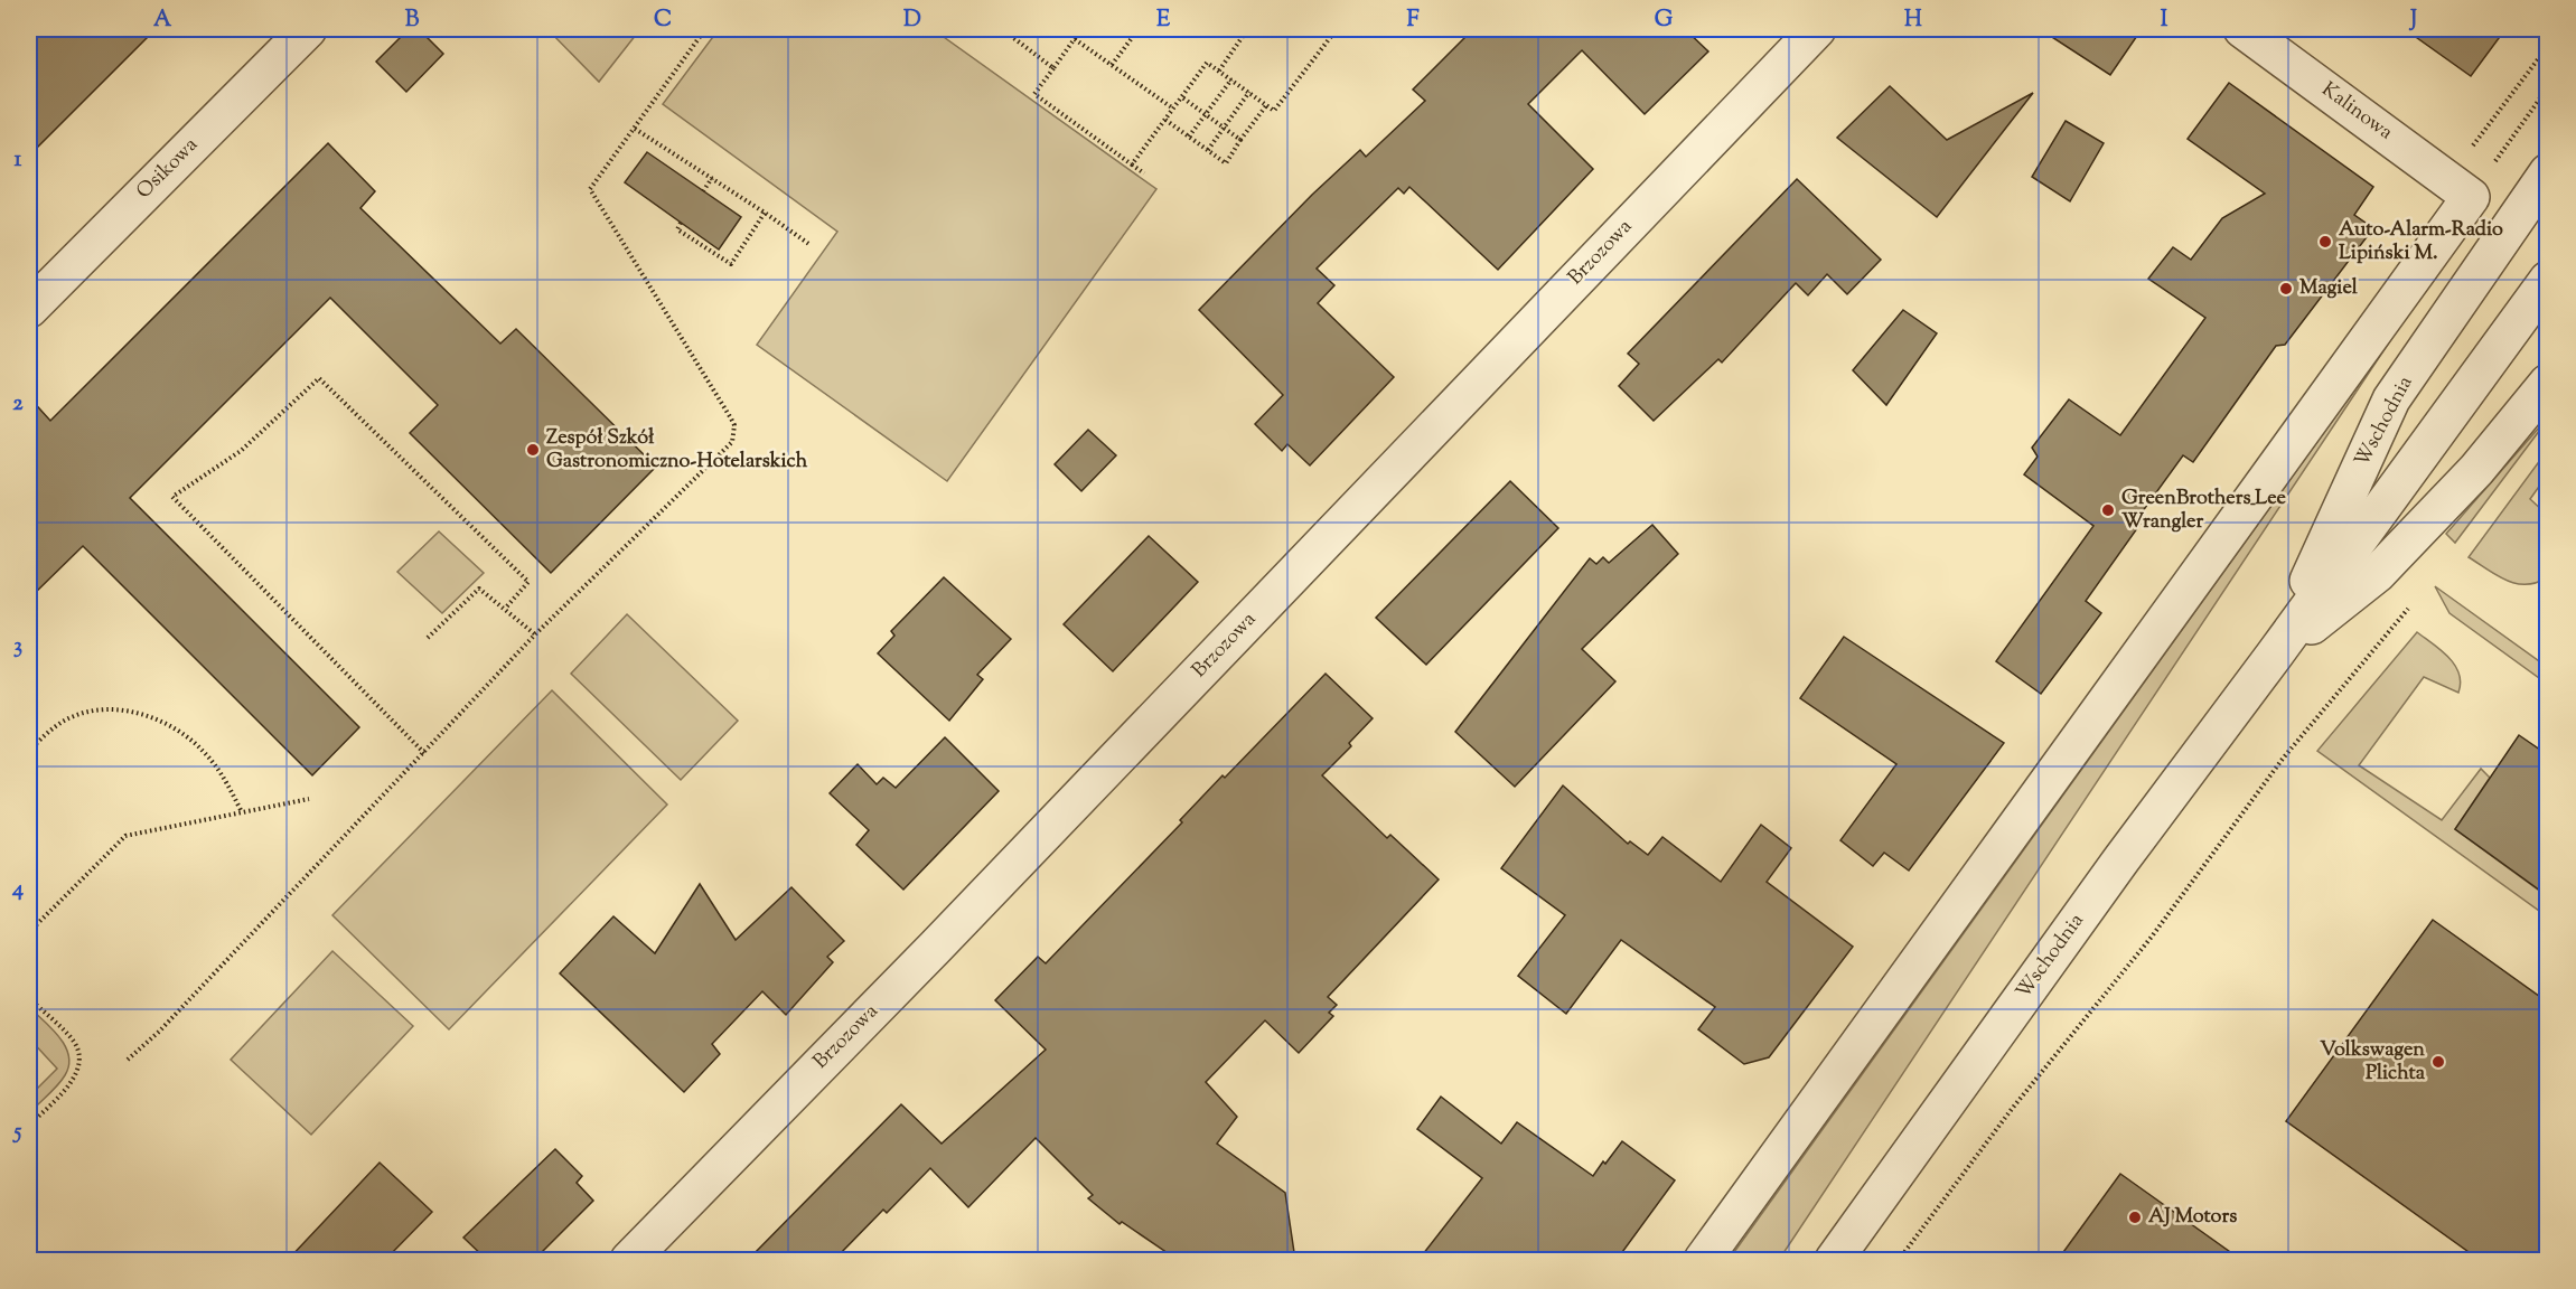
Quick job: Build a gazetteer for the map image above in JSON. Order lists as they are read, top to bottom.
{
  "streets": {
    "street": [
      "Kalinowa",
      "Osikowa",
      "Brzozowa",
      "Wschodnia"
    ]
  },
  "places": [
    "Auto-Alarm-Radio Lipiński M.",
    "Magiel",
    "Zespół Szkół Gastronomiczno-Hotelarskich",
    "GreenBrothers_Lee Wrangler",
    "Volkswagen Plichta",
    "AJ Motors"
  ],
  "grid": {
    "columns": [
      "A",
      "B",
      "C",
      "D",
      "E",
      "F",
      "G",
      "H",
      "I",
      "J"
    ],
    "rows": [
      "1",
      "2",
      "3",
      "4",
      "5"
    ]
  }
}
